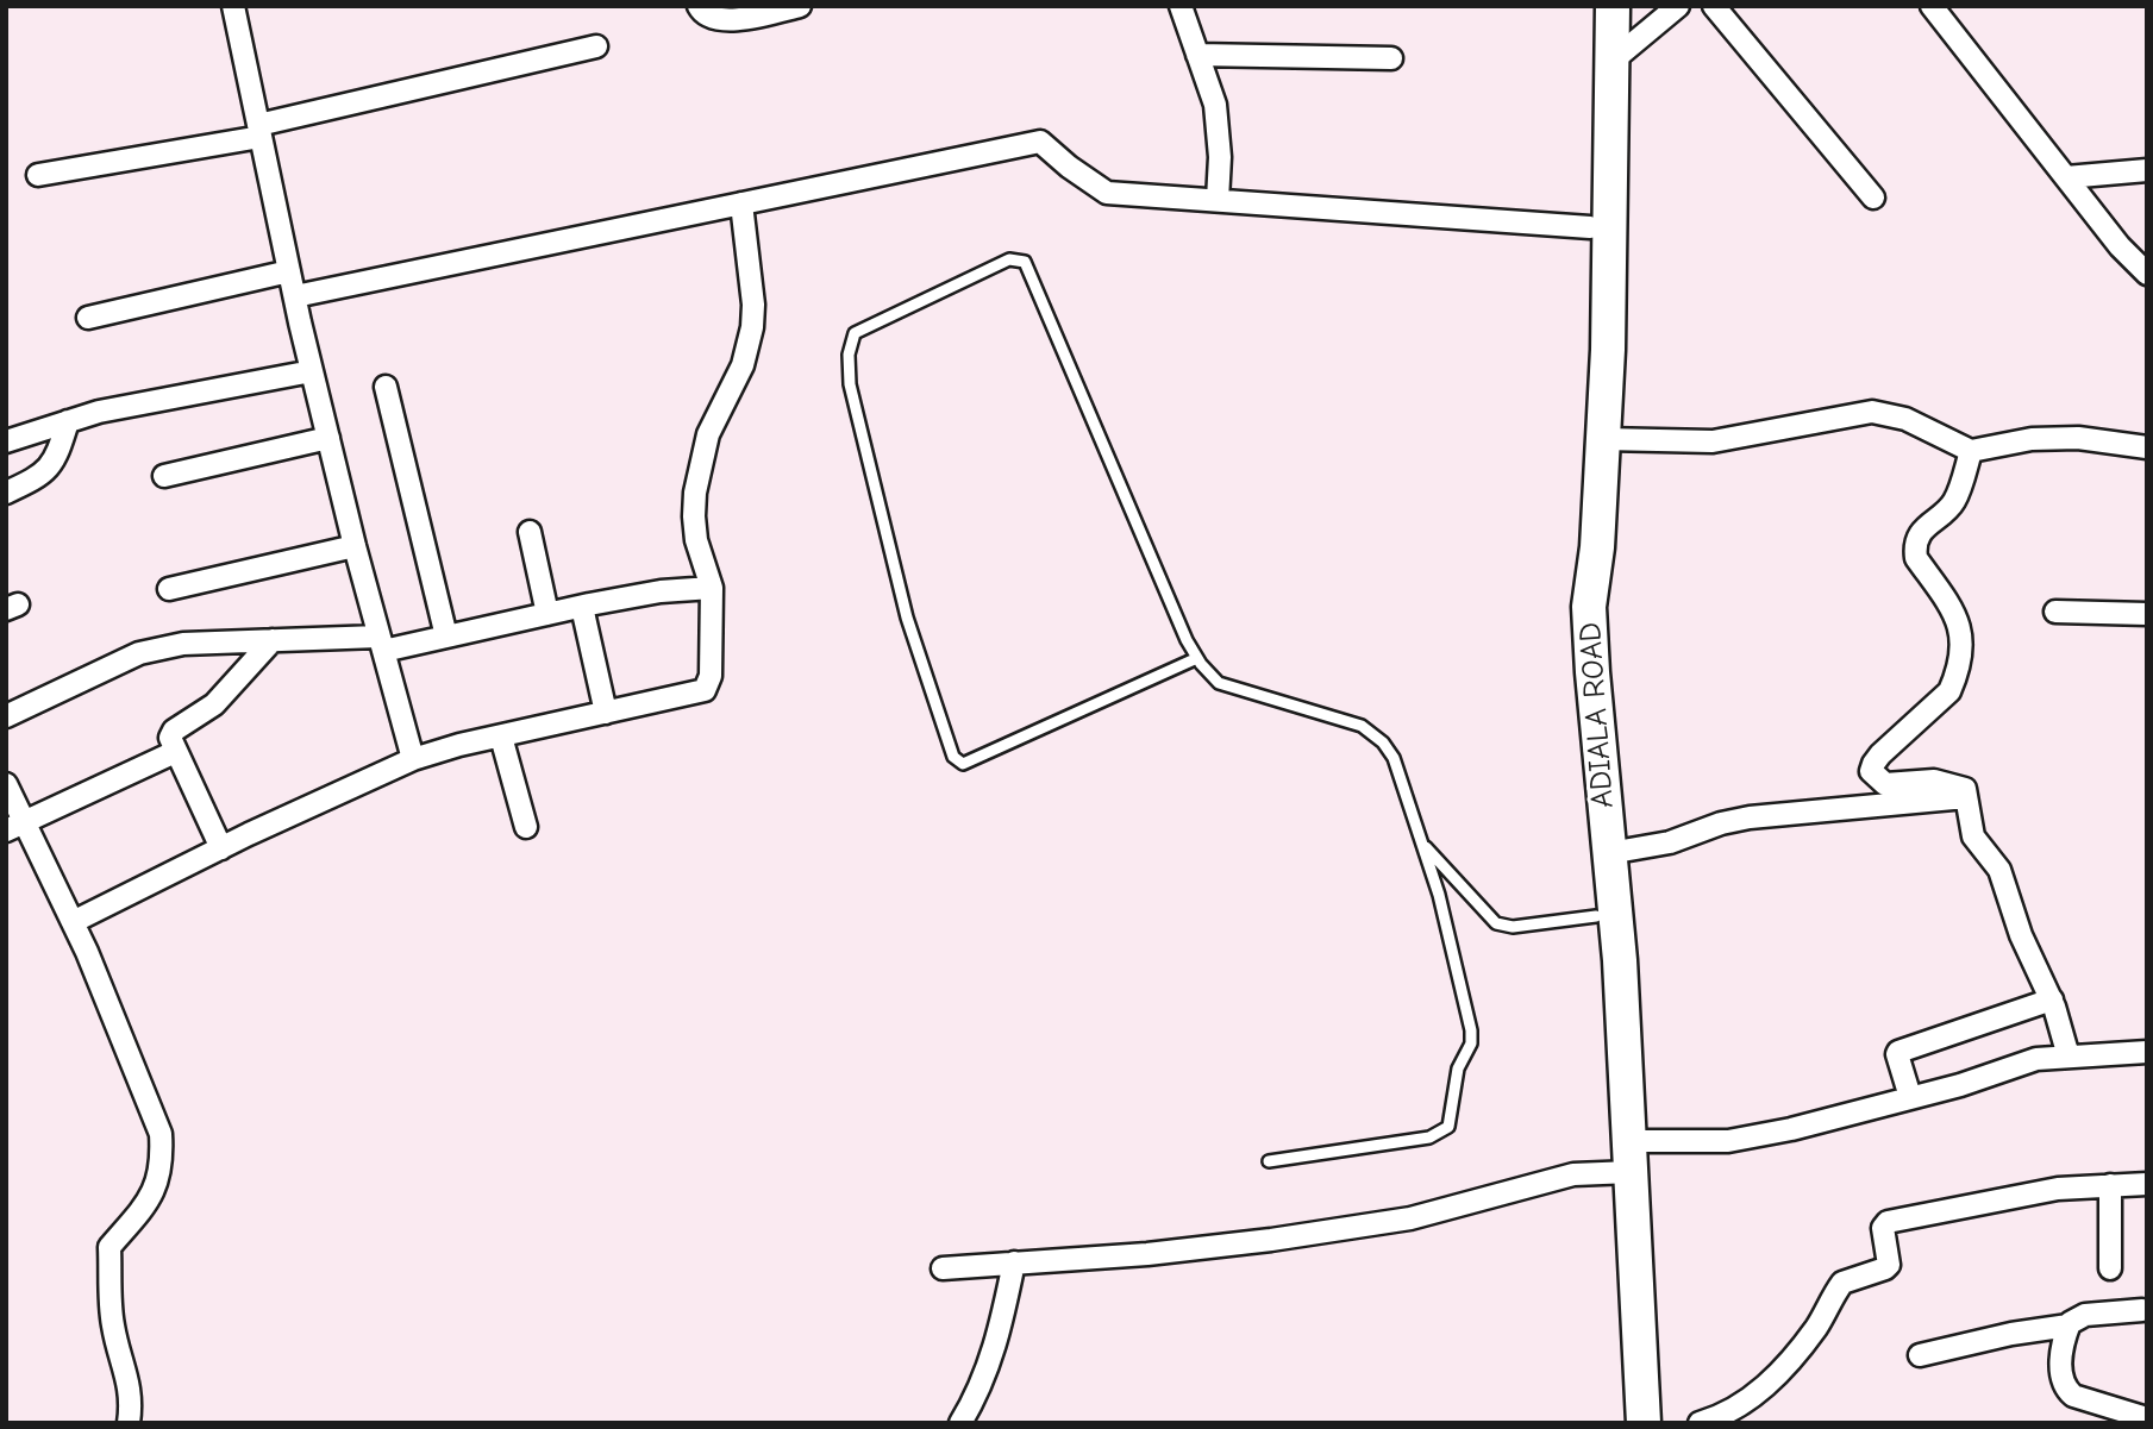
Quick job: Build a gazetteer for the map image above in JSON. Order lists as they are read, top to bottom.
{
  "streets": {
    "main road": ["ADIALA ROAD"]
  }
}
